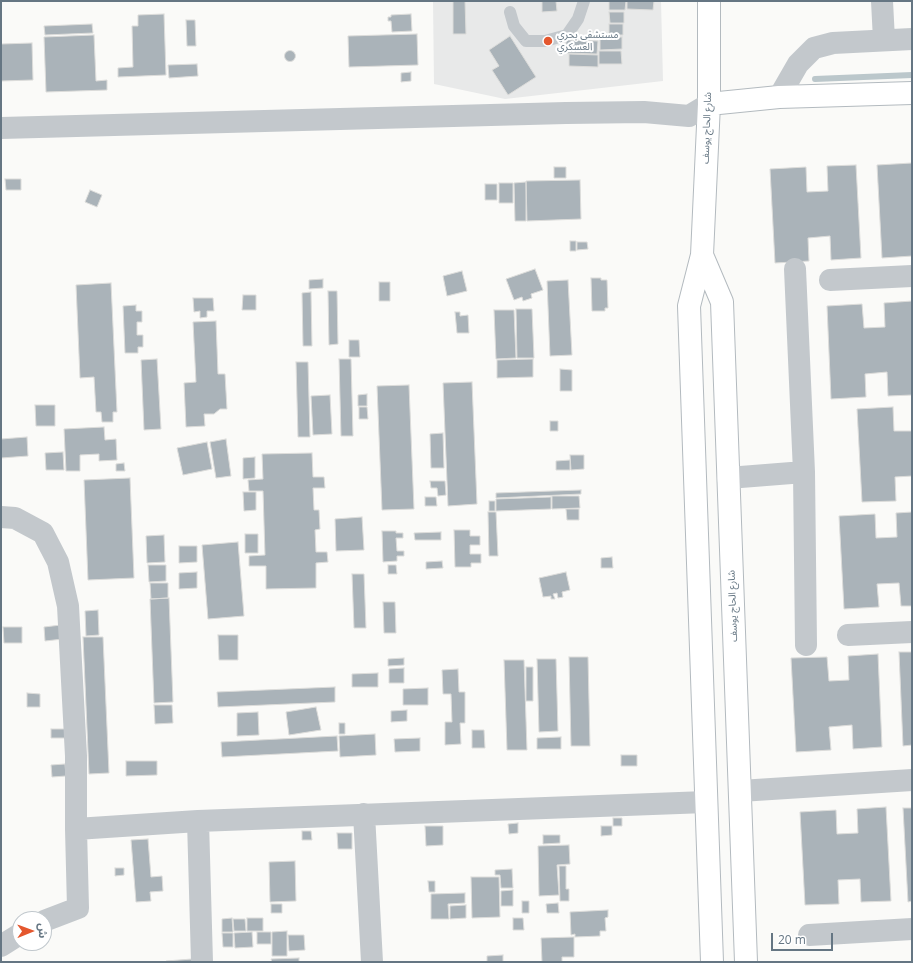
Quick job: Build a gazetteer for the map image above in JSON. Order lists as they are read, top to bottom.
{
  "streets": {
    "main road": ["شارع الحاج يوسف"]
  },
  "places": ["مستشفى بحري العسكري"],
  "scale_bar": "20 m",
  "north": "right"
}
